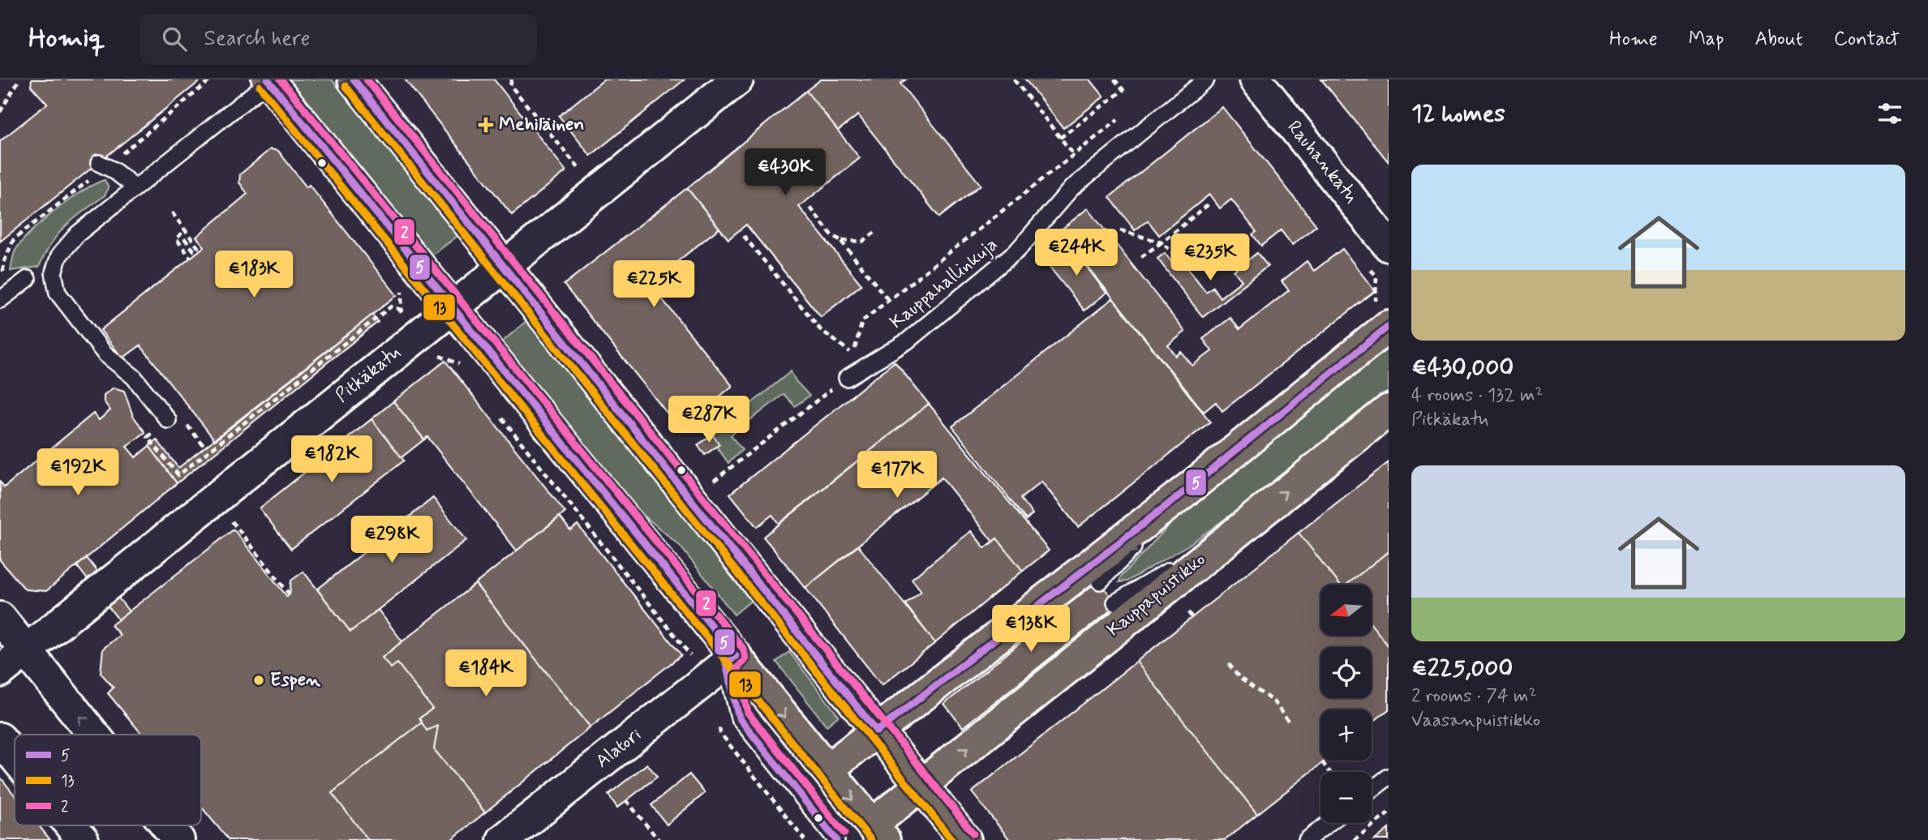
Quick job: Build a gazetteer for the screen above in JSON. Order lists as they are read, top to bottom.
{
  "streets": {
    "main road": ["Kauppapuistikko"],
    "street": ["Rauhankatu", "Pitkäkatu", "Alatori"],
    "lane": ["Kauppahallinkuja"]
  },
  "places": {
    "health": ["Mehiläinen"],
    "other": ["Espen"]
  },
  "lines": ["transit line 5", "transit line 2", "transit line 13"],
  "legend": ["5", "13", "2"],
  "north": "left",
  "page": {
    "header": "Homiq",
    "search": "Search here",
    "nav": [
      "Home",
      "Map",
      "About",
      "Contact"
    ],
    "heading": "12 homes",
    "list": [
      {
        "name": "€430,000",
        "note": "4 rooms · 132 m² · Pitkäkatu"
      },
      {
        "name": "€225,000",
        "note": "2 rooms · 74 m² · Vaasanpuistikko"
      }
    ],
    "price": [
      "€430K",
      "€244K",
      "€235K",
      "€183K",
      "€225K",
      "€287K",
      "€182K",
      "€192K",
      "€177K",
      "€298K",
      "€138K",
      "€184K"
    ],
    "map_buttons": ["+", "−"]
  }
}
